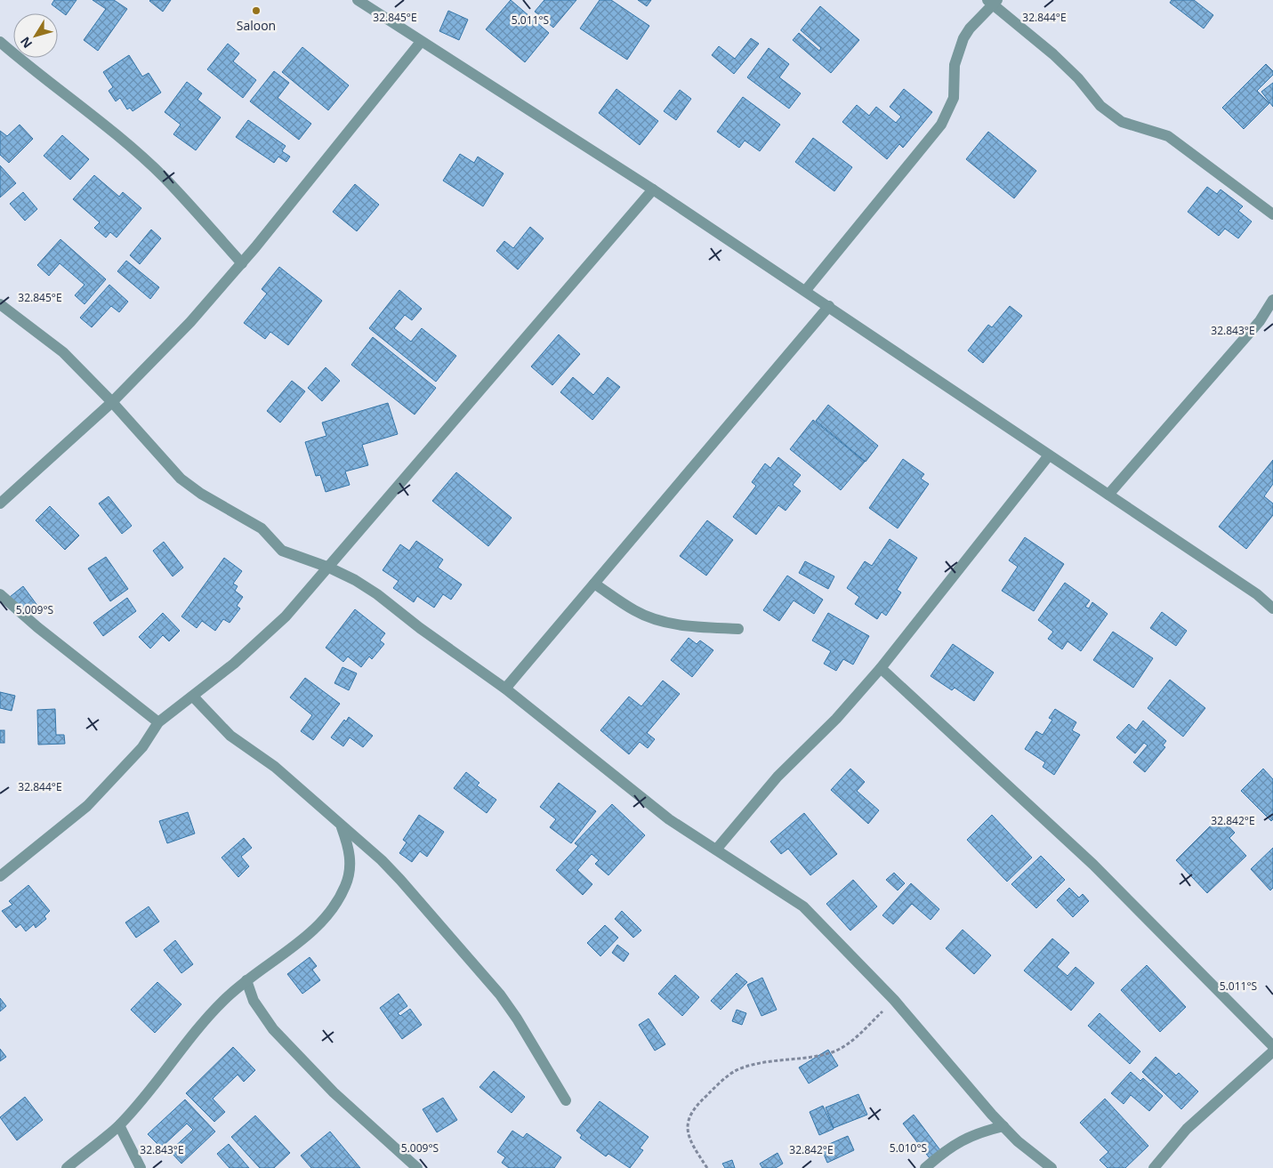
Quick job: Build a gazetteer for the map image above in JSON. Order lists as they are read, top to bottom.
{
  "places": ["Saloon"],
  "north": "bottom left",
  "coordinates": [
    "32.845°E",
    "32.844°E",
    "5.011°S",
    "32.843°E",
    "5.009°S",
    "32.842°E",
    "5.010°S"
  ]
}
